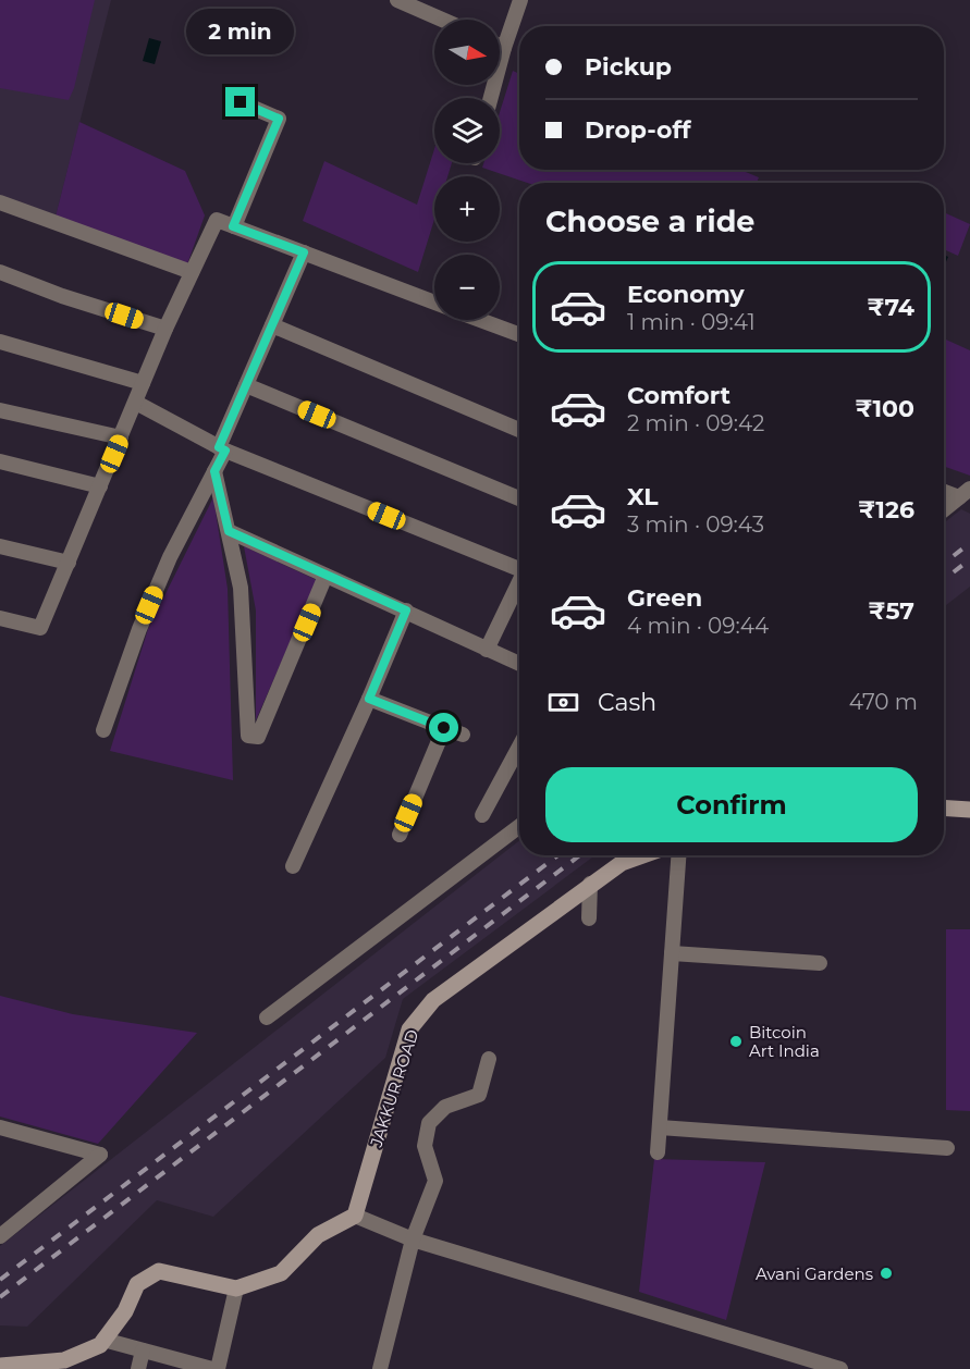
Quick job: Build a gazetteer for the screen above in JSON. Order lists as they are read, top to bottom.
{
  "streets": {
    "street": ["JAKKUR ROAD"]
  },
  "places": ["Bitcoin Art India", "Avani Gardens"],
  "north": "right",
  "page": {
    "bubble": "2 min",
    "map_buttons": ["+", "−"],
    "banner": ["Pickup", "Drop-off"],
    "heading": "Choose a ride",
    "list": [
      {
        "name": "Economy",
        "note": "1 min · 09:41",
        "value": "₹74"
      },
      {
        "name": "Comfort",
        "note": "2 min · 09:42",
        "value": "₹100"
      },
      {
        "name": "XL",
        "note": "3 min · 09:43",
        "value": "₹126"
      },
      {
        "name": "Green",
        "note": "4 min · 09:44",
        "value": "₹57"
      }
    ],
    "pay": ["Cash", "470 m"],
    "buttons": "Confirm"
  }
}
